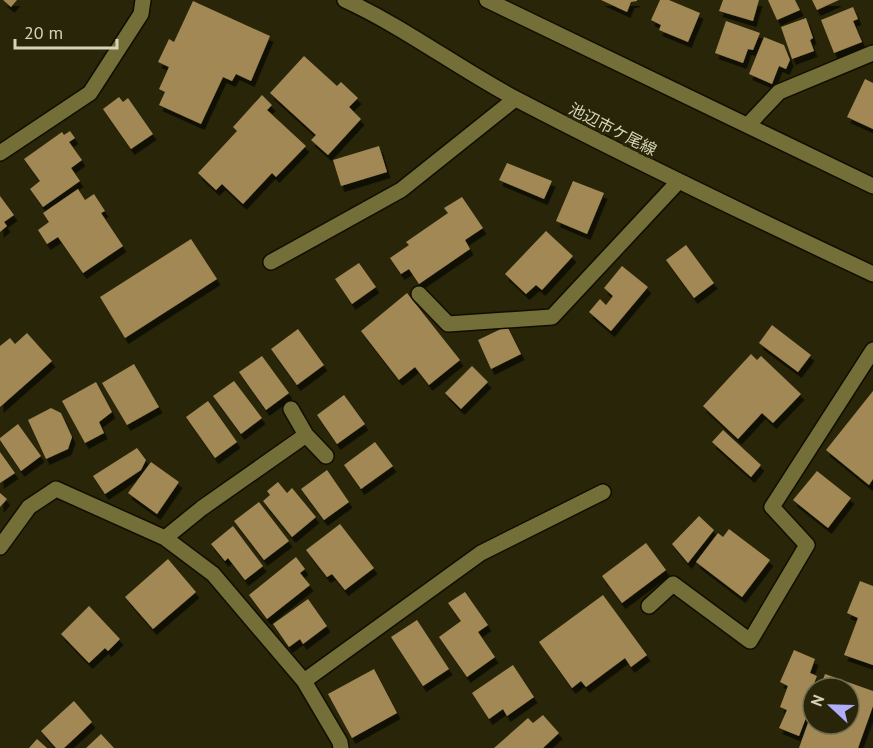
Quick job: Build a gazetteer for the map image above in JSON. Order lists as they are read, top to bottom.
{
  "streets": {
    "street": ["池辺市ケ尾線"]
  },
  "scale_bar": "20 m",
  "north": "left"
}
